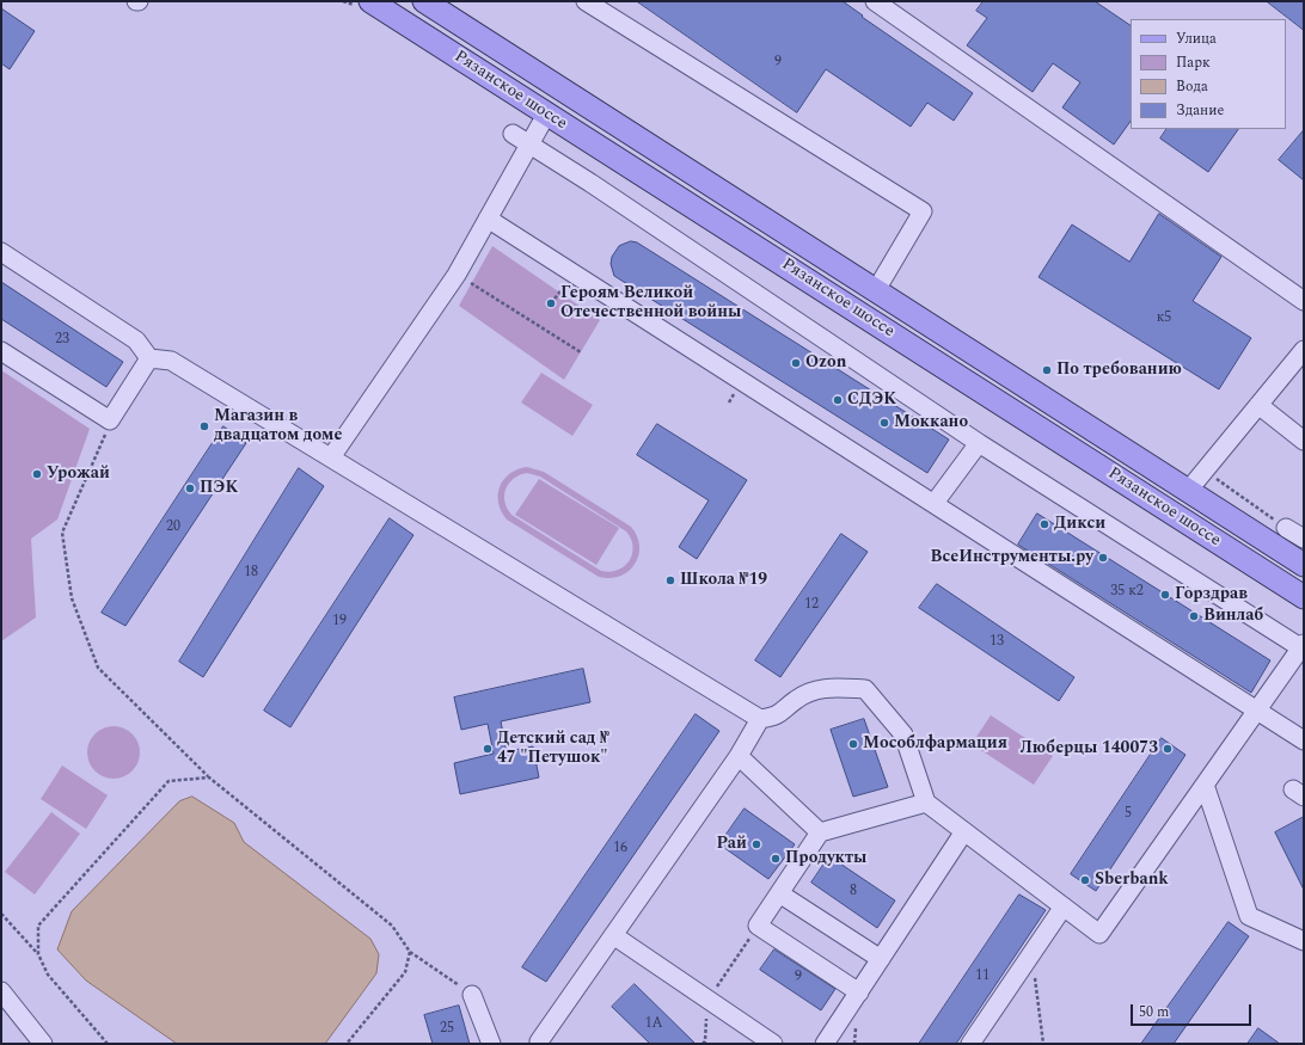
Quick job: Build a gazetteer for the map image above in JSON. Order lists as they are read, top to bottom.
{
  "streets": {
    "main road": ["Рязанское шоссе"]
  },
  "places": [
    "Героям Великой Отечественной войны",
    "Ozon",
    "По требованию",
    "СДЭК",
    "Моккано",
    "Магазин в двадцатом доме",
    "Урожай",
    "ПЭК",
    "Дикси",
    "ВсеИнструменты.ру",
    "Школа №19",
    "Горздрав",
    "Винлаб",
    "Мособлфармация",
    "Детский сад № 47 \"Петушок\"",
    "Люберцы 140073",
    "Рай",
    "Продукты",
    "Sberbank"
  ],
  "house_numbers": [
    "9",
    "к5",
    "23",
    "20",
    "18",
    "35 к2",
    "12",
    "19",
    "13",
    "5",
    "16",
    "8",
    "11",
    "9",
    "1А",
    "25"
  ],
  "legend": [
    "Улица",
    "Парк",
    "Вода",
    "Здание"
  ],
  "scale_bar": "50 m"
}
